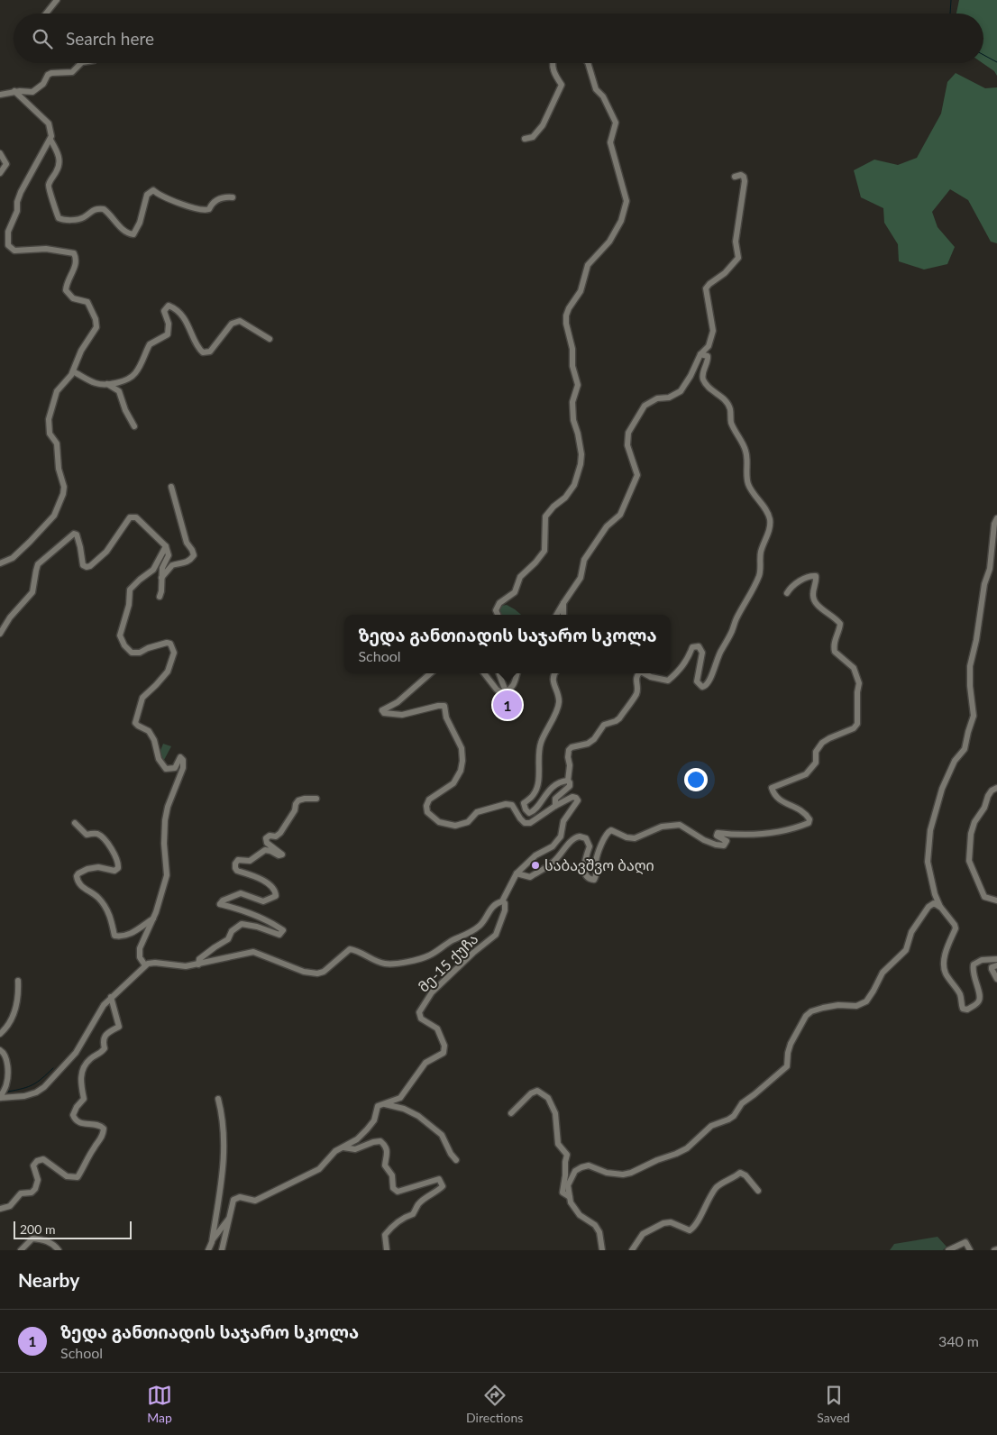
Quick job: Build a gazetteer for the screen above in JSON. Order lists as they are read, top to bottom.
{
  "streets": {
    "street": ["მე-15 ქუჩა"]
  },
  "places": ["საბავშვო ბაღი"],
  "scale_bar": "200 m",
  "page": {
    "search": "Search here",
    "popup": ["ზედა განთიადის საჯარო სკოლა", "School"],
    "pins": "1",
    "scale": "200 m",
    "heading": "Nearby",
    "list": [
      {
        "mark": "1",
        "name": "ზედა განთიადის საჯარო სკოლა",
        "note": "School",
        "value": "340 m"
      }
    ],
    "nav": ["Map", "Directions", "Saved"]
  }
}
